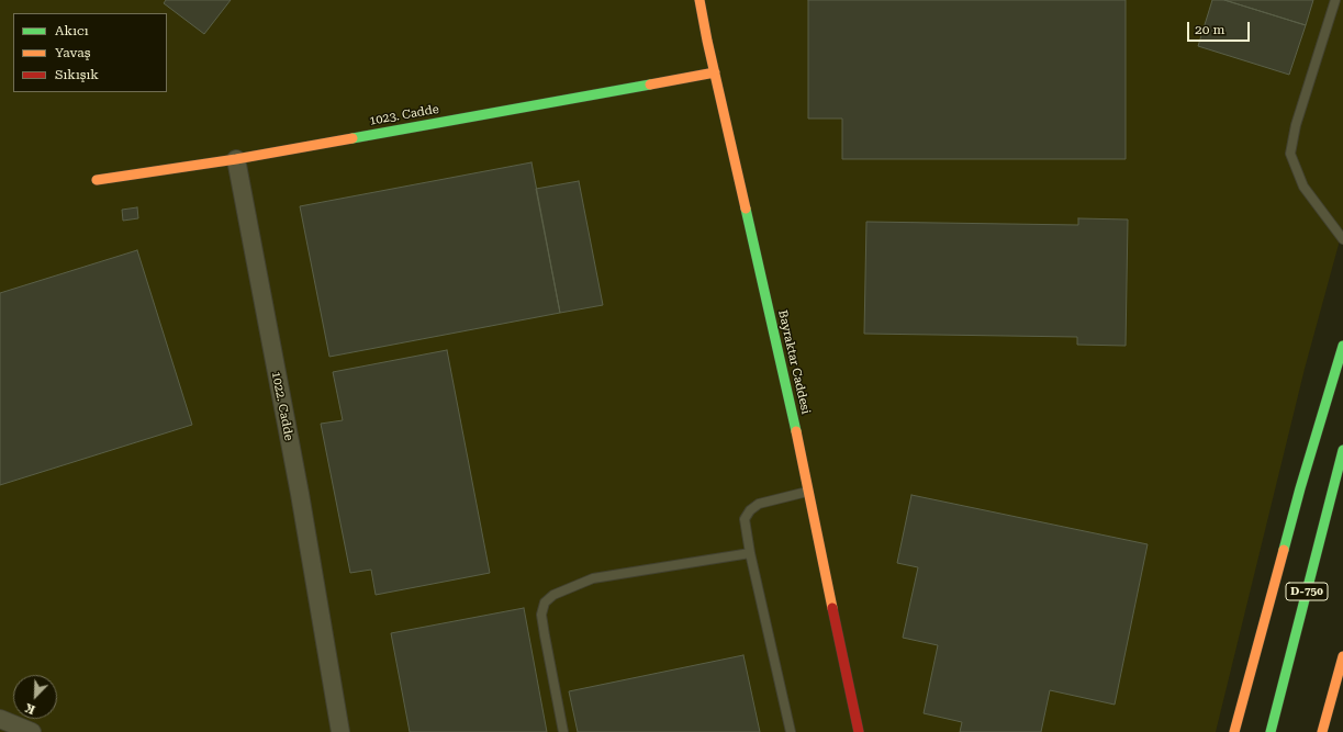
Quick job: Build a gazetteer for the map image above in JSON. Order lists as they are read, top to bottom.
{
  "streets": {
    "main road": ["1023. Cadde", "Bayraktar Caddesi", "D-750"],
    "street": ["1022. Cadde"]
  },
  "crossings": [
    ["1023. Cadde", "Bayraktar Caddesi"],
    ["1023. Cadde", "1022. Cadde"]
  ],
  "legend": ["Akıcı", "Yavaş", "Sıkışık"],
  "scale_bar": "20 m",
  "north": "bottom left"
}
